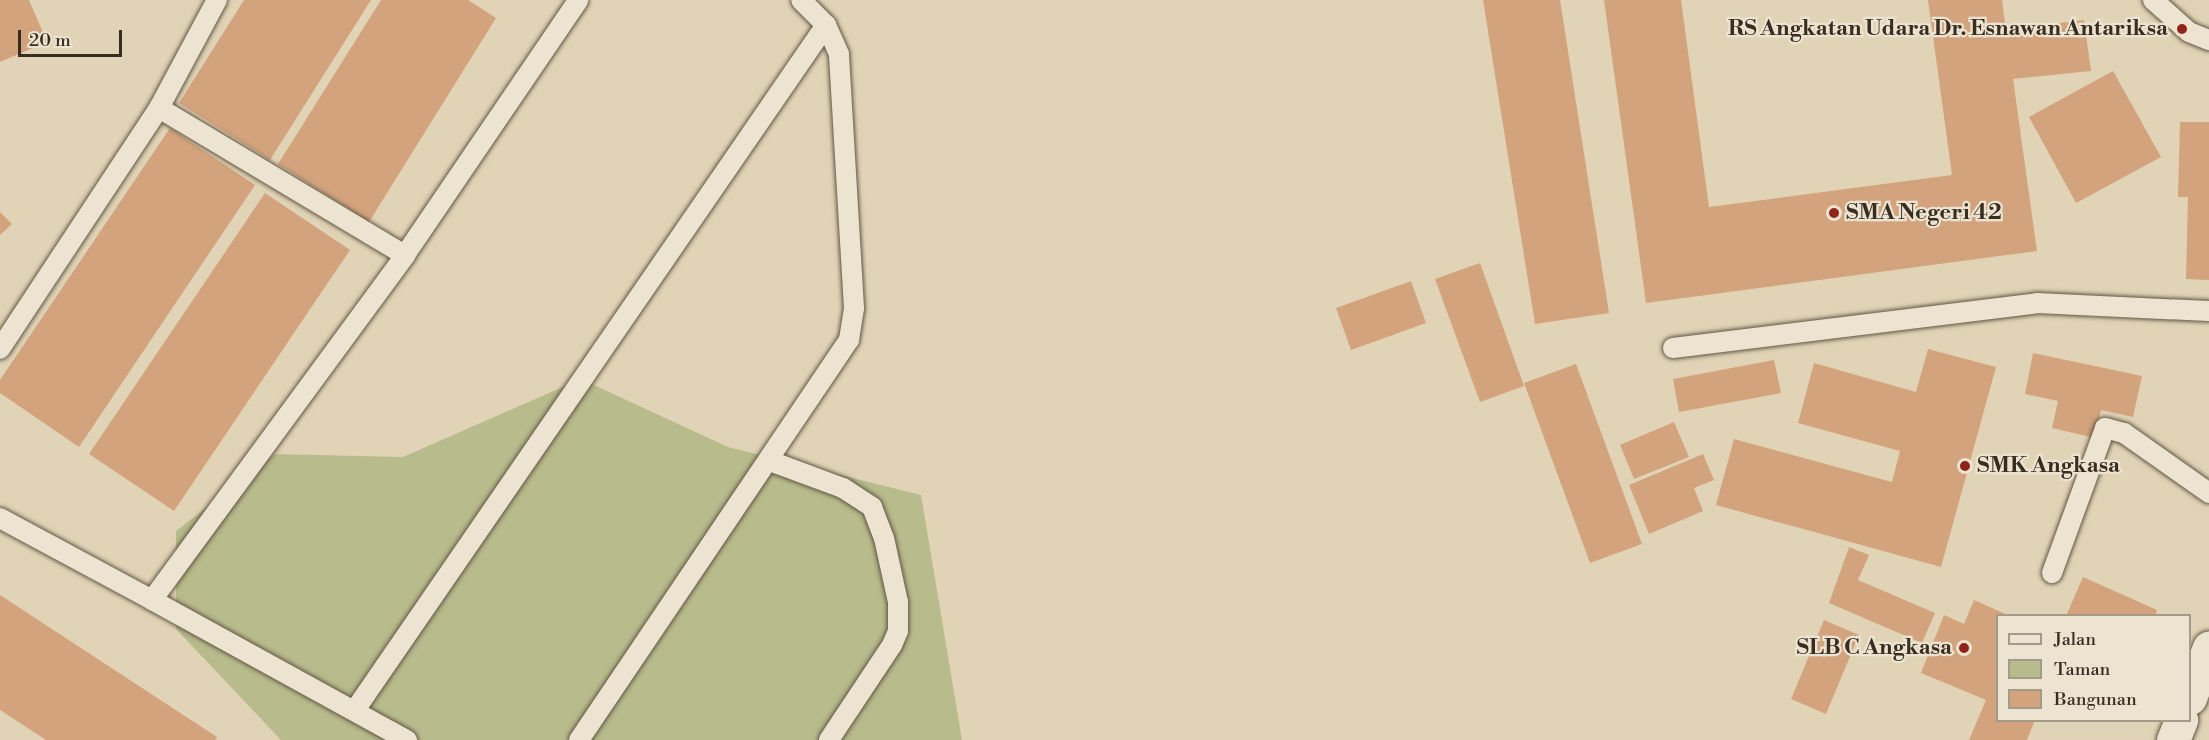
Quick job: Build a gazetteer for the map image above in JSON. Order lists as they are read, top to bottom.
{
  "places": [
    "RS Angkatan Udara Dr. Esnawan Antariksa",
    "SMA Negeri 42",
    "SMK Angkasa",
    "SLB C Angkasa"
  ],
  "legend": ["Jalan", "Taman", "Bangunan"],
  "scale_bar": "20 m"
}
